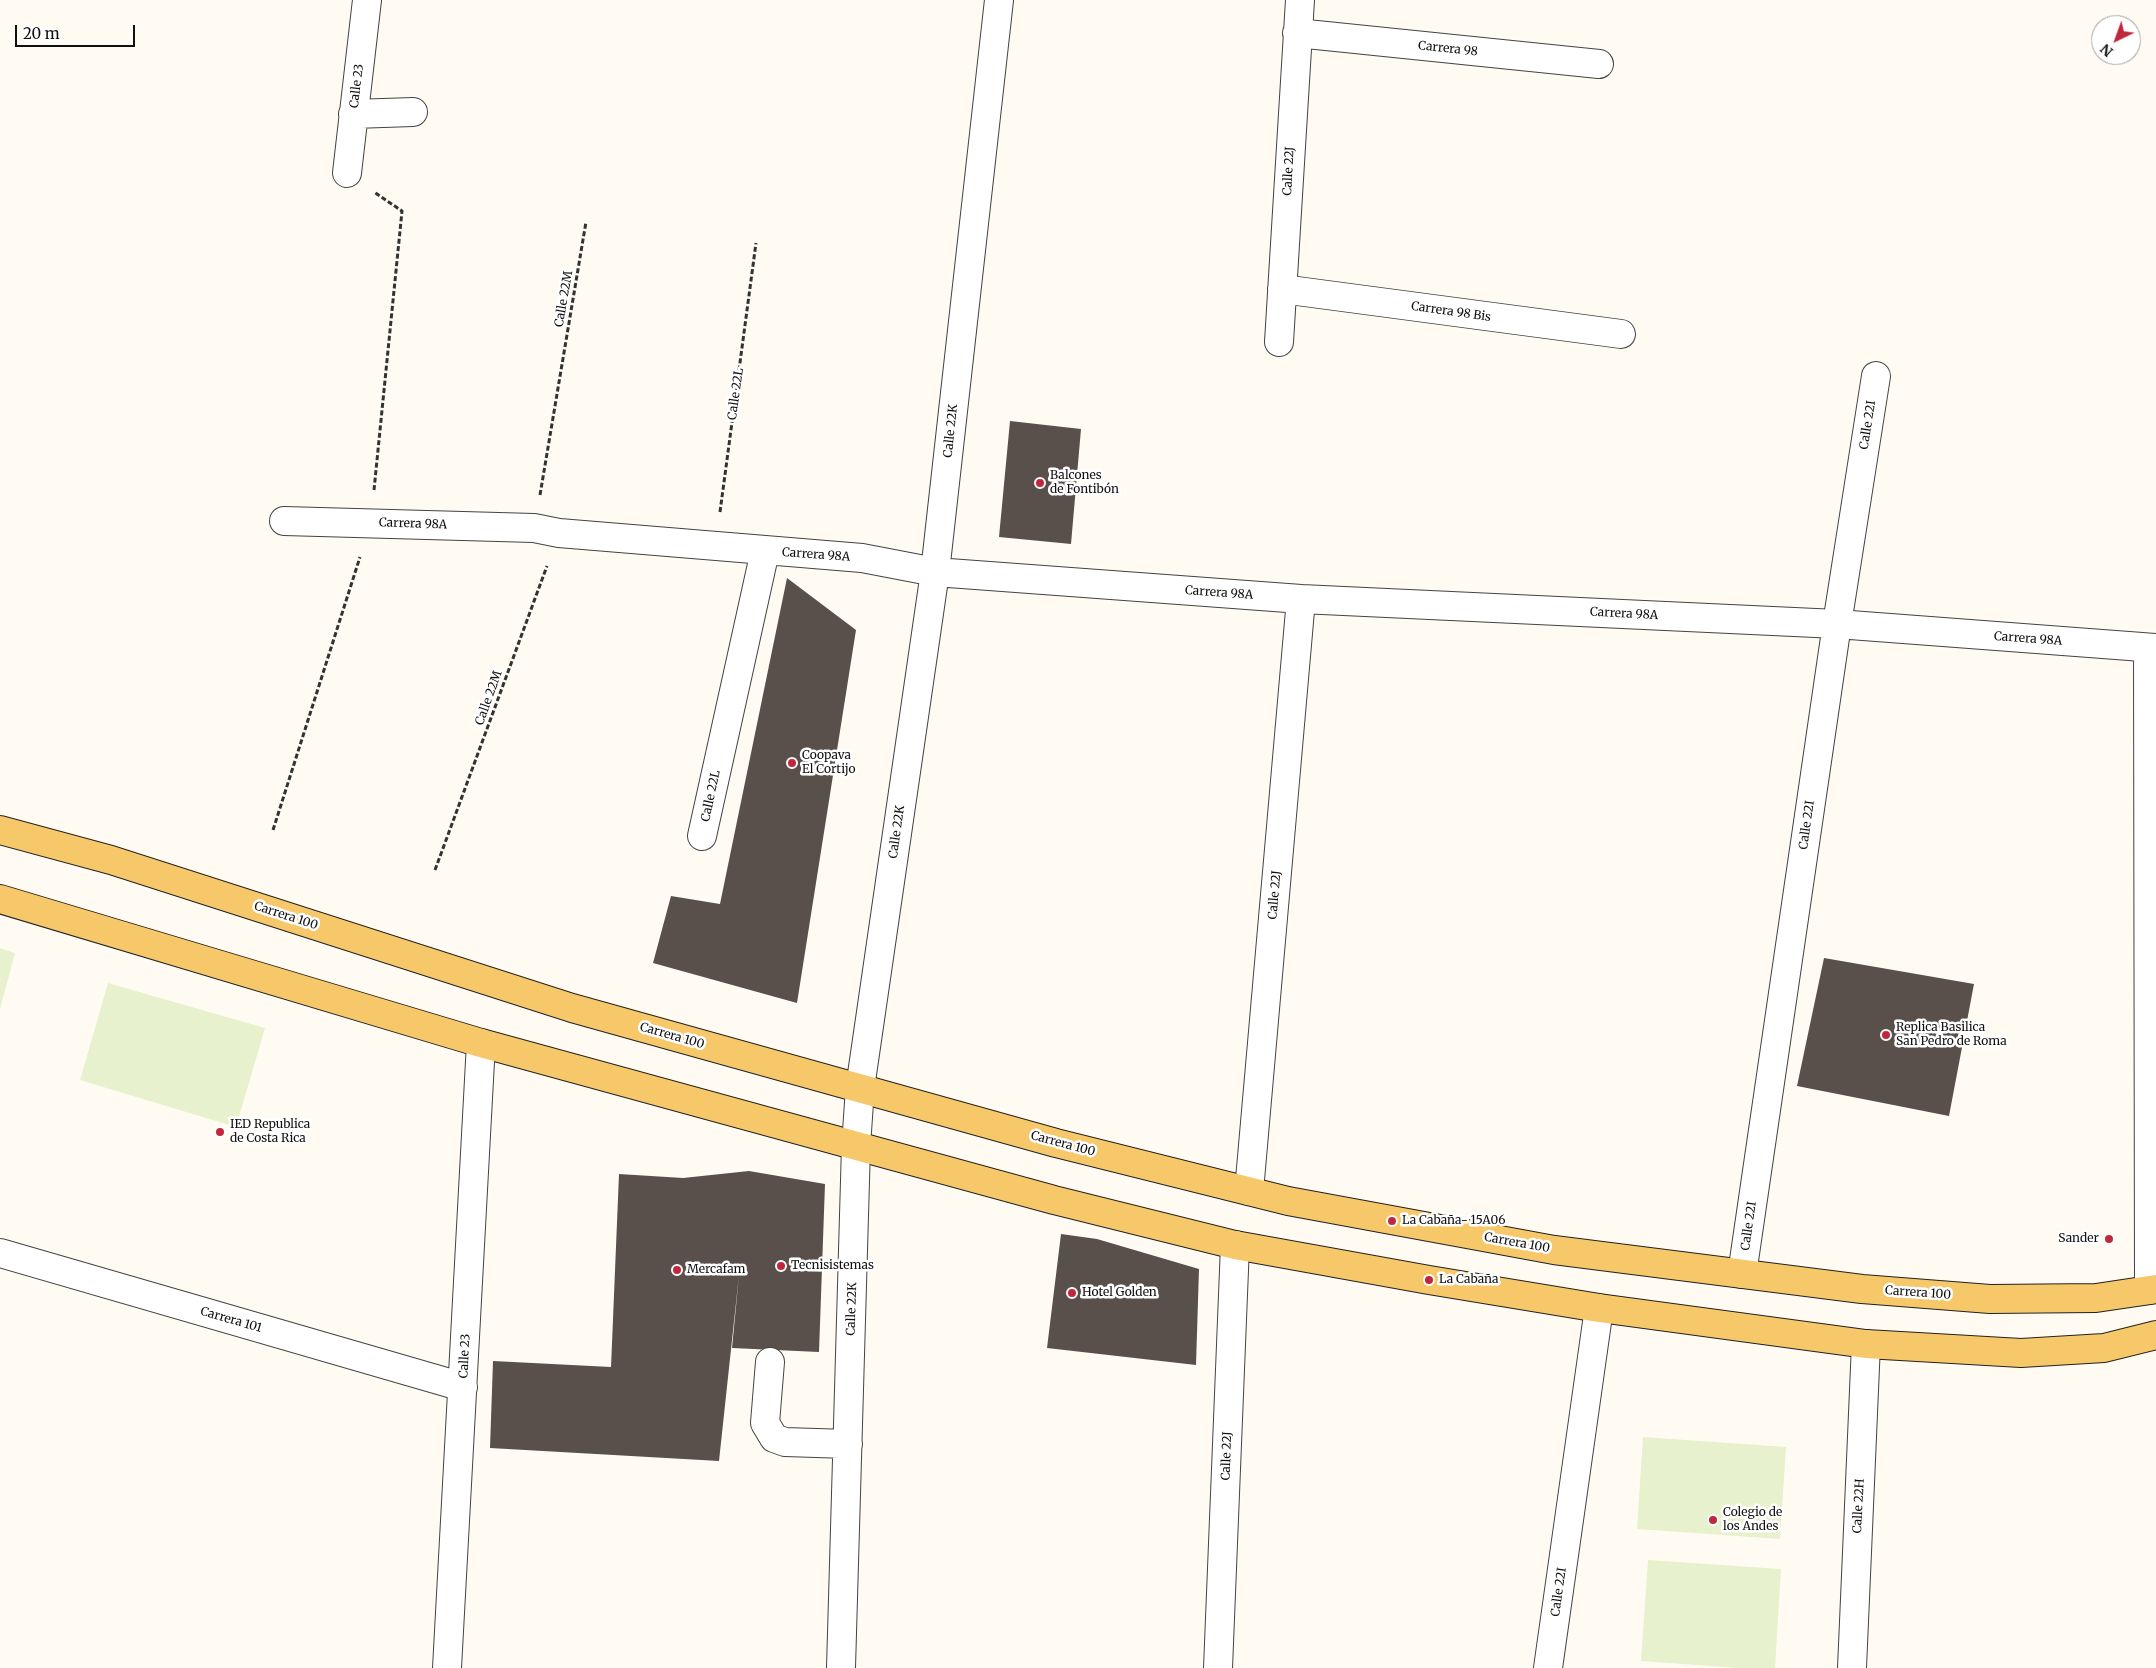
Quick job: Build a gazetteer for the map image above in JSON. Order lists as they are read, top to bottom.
{
  "streets": {
    "main road": ["Carrera 100"],
    "street": [
      "Carrera 98",
      "Calle 23",
      "Calle 22J",
      "Carrera 98 Bis",
      "Calle 22L",
      "Calle 22I",
      "Calle 22K",
      "Carrera 98A",
      "Carrera 101",
      "Calle 22H"
    ],
    "path": ["Calle 22M"]
  },
  "crossings": [
    ["Carrera 98", "Calle 22J"],
    ["Calle 23", "Carrera 101"],
    ["Calle 22J", "Carrera 98 Bis"],
    ["Calle 22J", "Carrera 98A"],
    ["Calle 22J", "Carrera 100"],
    ["Calle 22M", "Carrera 98A"],
    ["Calle 22L", "Carrera 98A"],
    ["Calle 22I", "Carrera 98A"],
    ["Calle 22I", "Carrera 100"],
    ["Calle 22K", "Carrera 98A"],
    ["Calle 22K", "Carrera 100"]
  ],
  "places": [
    "Balcones de Fontibón",
    "Coopava El Cortijo",
    "Replica Basilica San Pedro de Roma",
    "IED Republica de Costa Rica",
    "La Cabaña- 15A06",
    "Sander",
    "Tecnisistemas",
    "Mercafam",
    "La Cabaña",
    "Hotel Golden",
    "Colegio de los Andes"
  ],
  "scale_bar": "20 m",
  "north": "bottom left"
}
